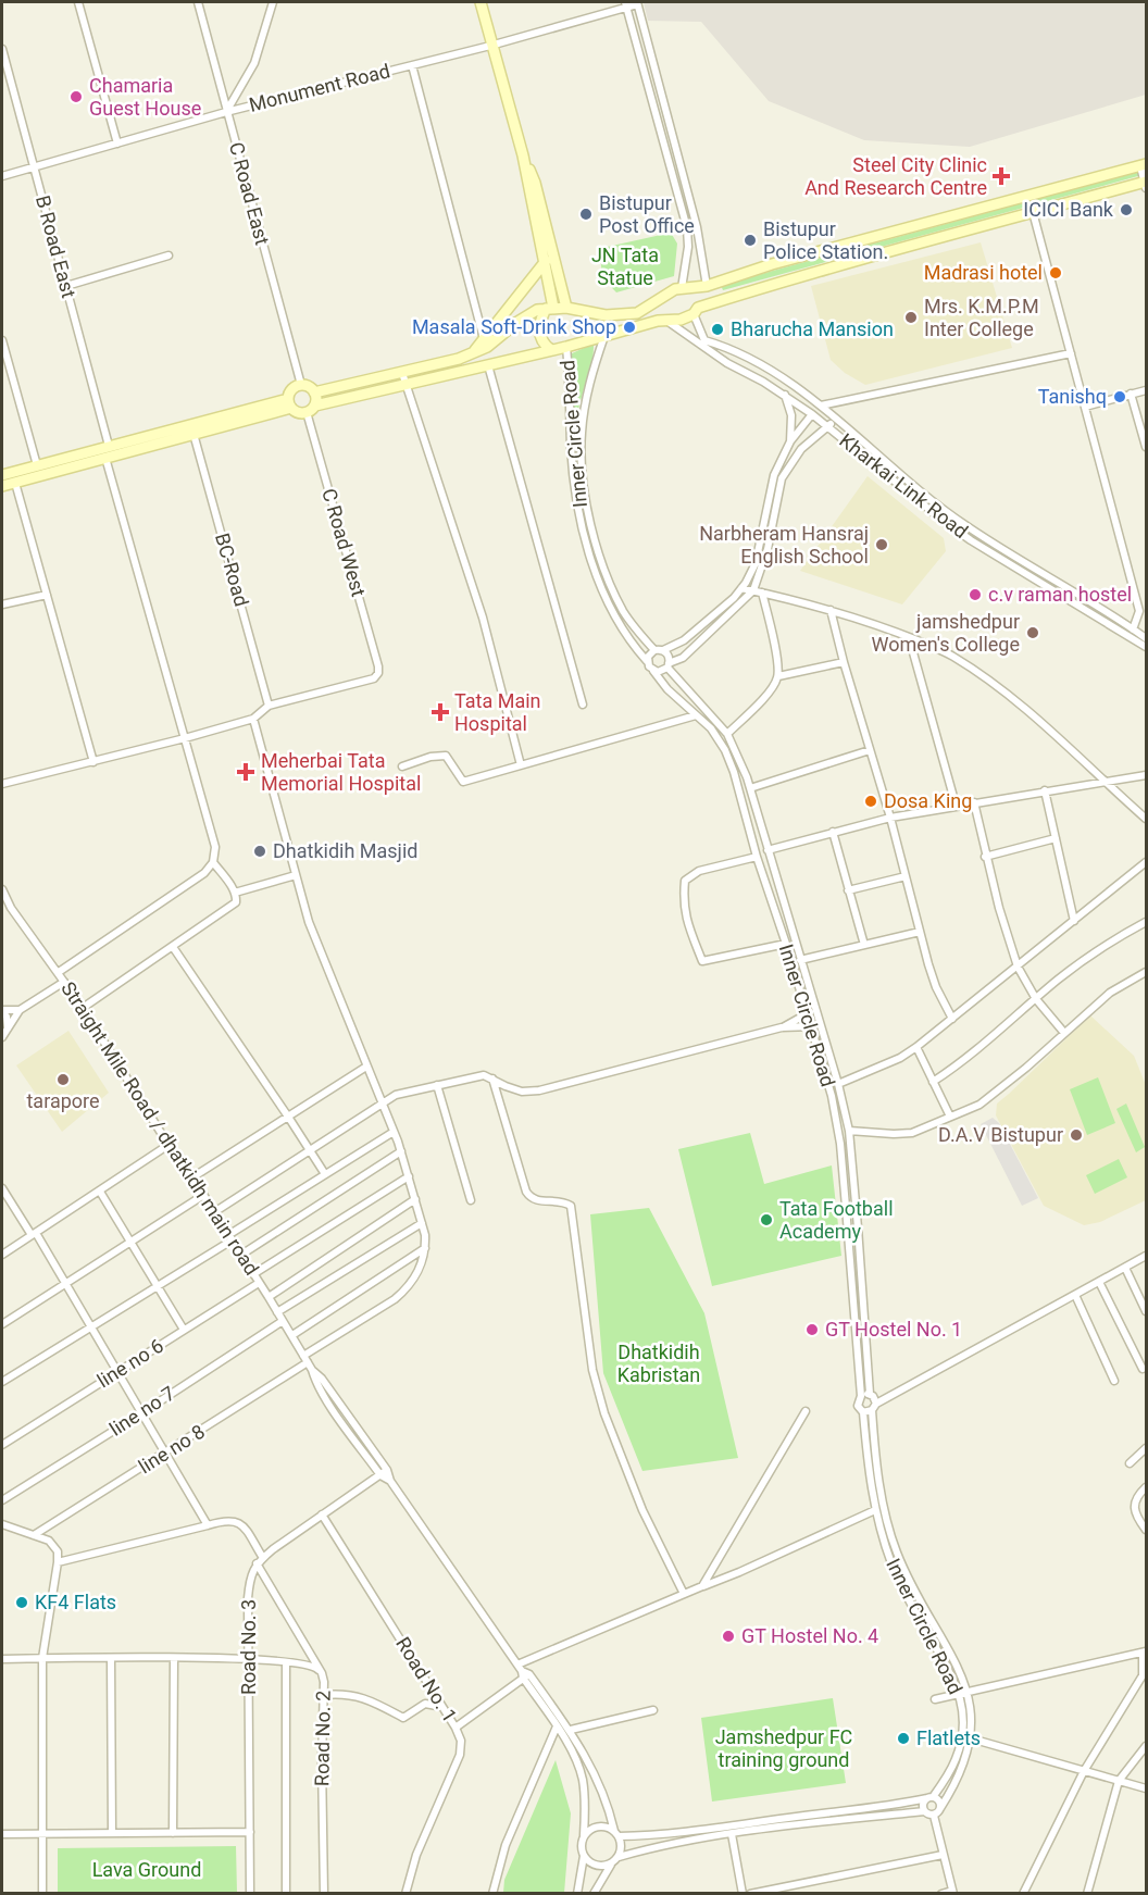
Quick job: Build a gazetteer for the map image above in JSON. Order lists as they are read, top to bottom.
{
  "streets": {
    "street": [
      "Monument Road",
      "C Road East",
      "B Road East",
      "Inner Circle Road",
      "Kharkai Link Road",
      "C Road West",
      "BC-Road",
      "Straight Mile Road / dhatkidh main road",
      "line no 6",
      "line no 7",
      "line no 8",
      "Road No. 3",
      "Road No. 1",
      "Road No. 2"
    ]
  },
  "crossings": [
    ["Monument Road", "C Road East"],
    ["Monument Road", "B Road East"],
    ["C Road East", "C Road West"],
    ["C Road West", "BC-Road"],
    ["Straight Mile Road / dhatkidh main road", "line no 6"],
    ["Straight Mile Road / dhatkidh main road", "line no 7"],
    ["Straight Mile Road / dhatkidh main road", "line no 8"],
    ["Road No. 3", "Road No. 2"]
  ],
  "parks": [
    "JN Tata Statue",
    "Dhatkidih Kabristan",
    "Jamshedpur FC training ground",
    "Lava Ground"
  ],
  "places": {
    "other": [
      "Chamaria Guest House",
      "ICICI Bank",
      "Bistupur Post Office",
      "Bistupur Police Station.",
      "Madrasi hotel",
      "Mrs. K.M.P.M Inter College",
      "Masala Soft-Drink Shop",
      "Bharucha Mansion",
      "Tanishq",
      "Narbheram Hansraj English School",
      "c.v raman hostel",
      "jamshedpur Women's College",
      "Dosa King",
      "Dhatkidih Masjid",
      "tarapore",
      "D.A.V Bistupur",
      "Tata Football Academy",
      "GT Hostel No. 1",
      "KF4 Flats",
      "GT Hostel No. 4",
      "Flatlets"
    ],
    "health": ["Steel City Clinic And Research Centre", "Tata Main Hospital", "Meherbai Tata Memorial Hospital"]
  }
}
